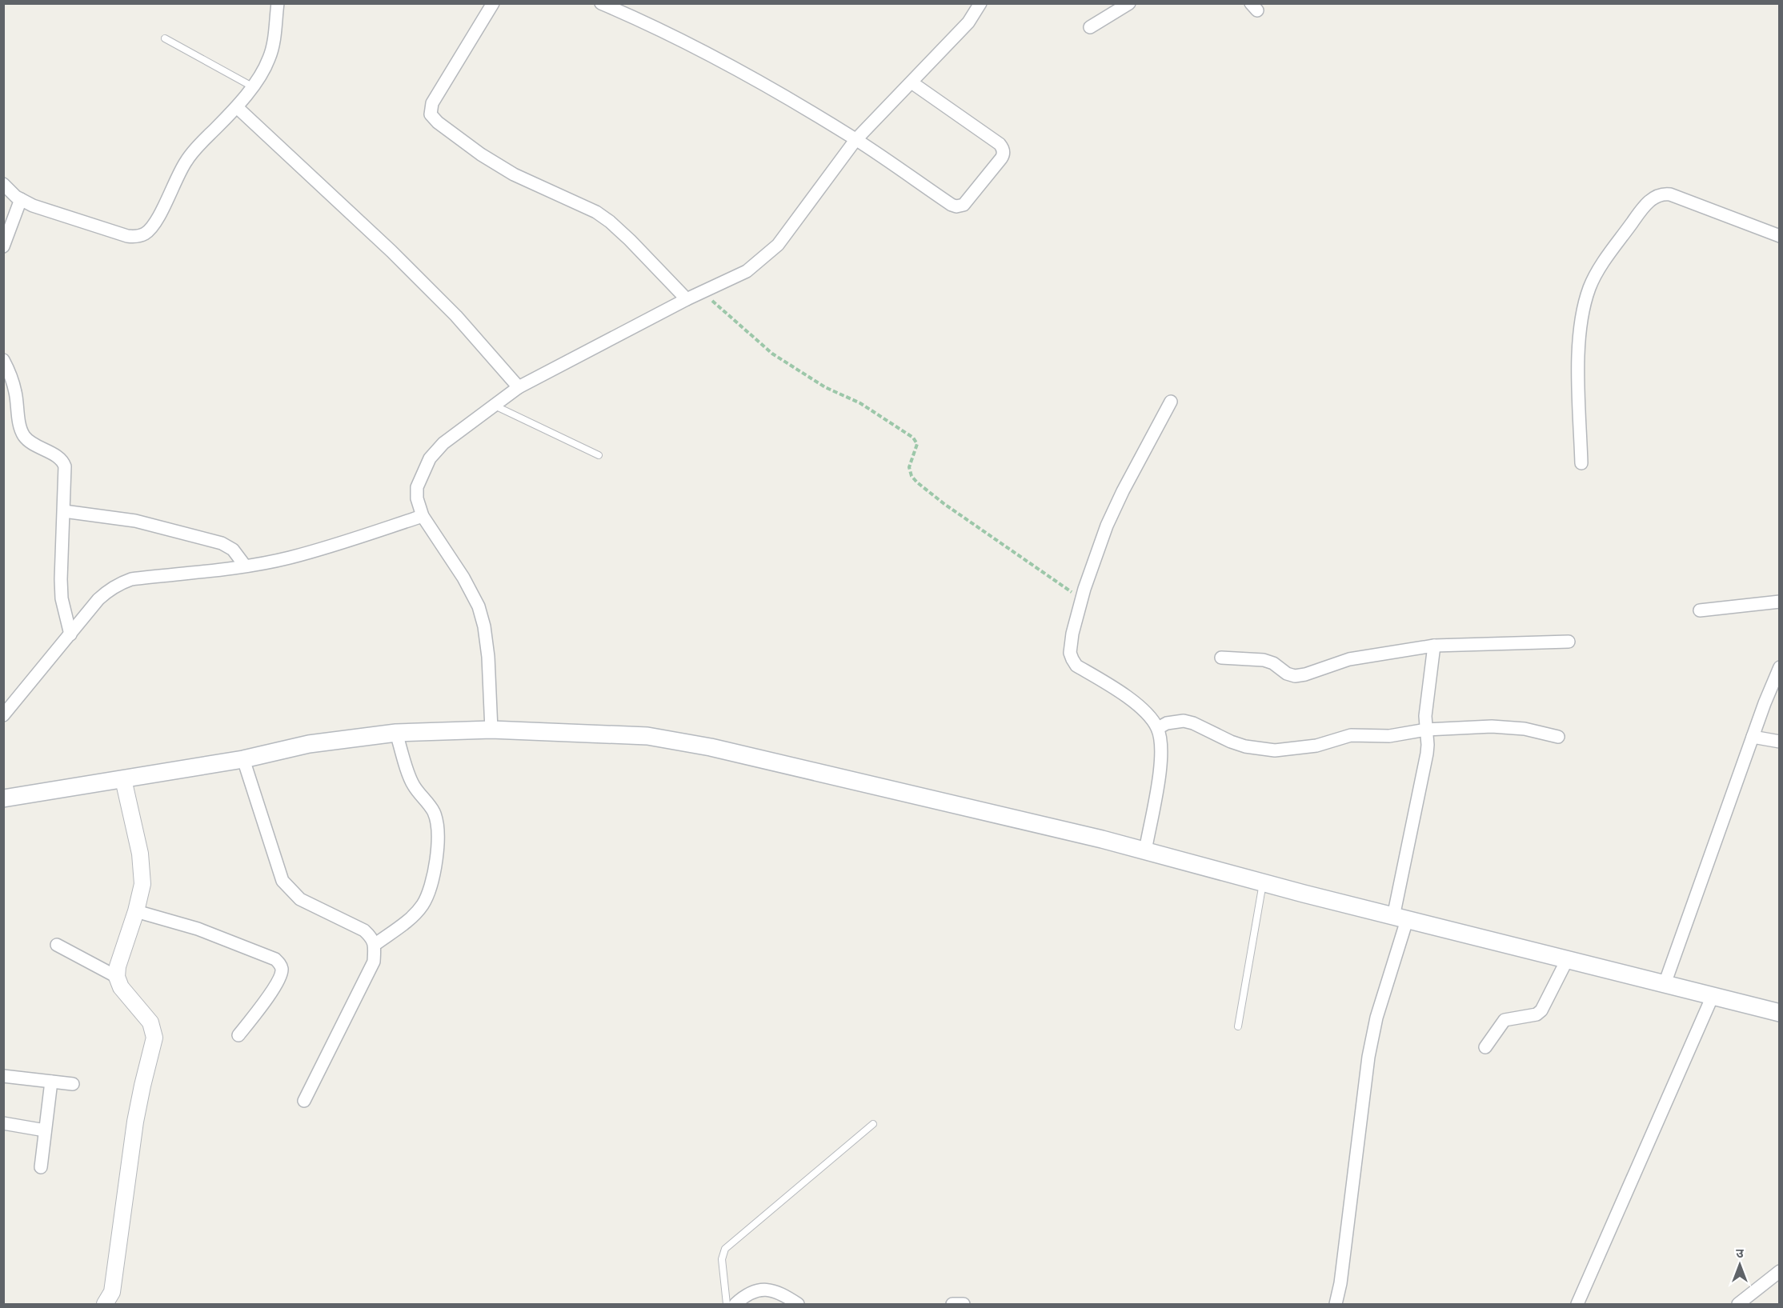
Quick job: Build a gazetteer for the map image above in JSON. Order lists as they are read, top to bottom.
{
  "north": "top"
}
